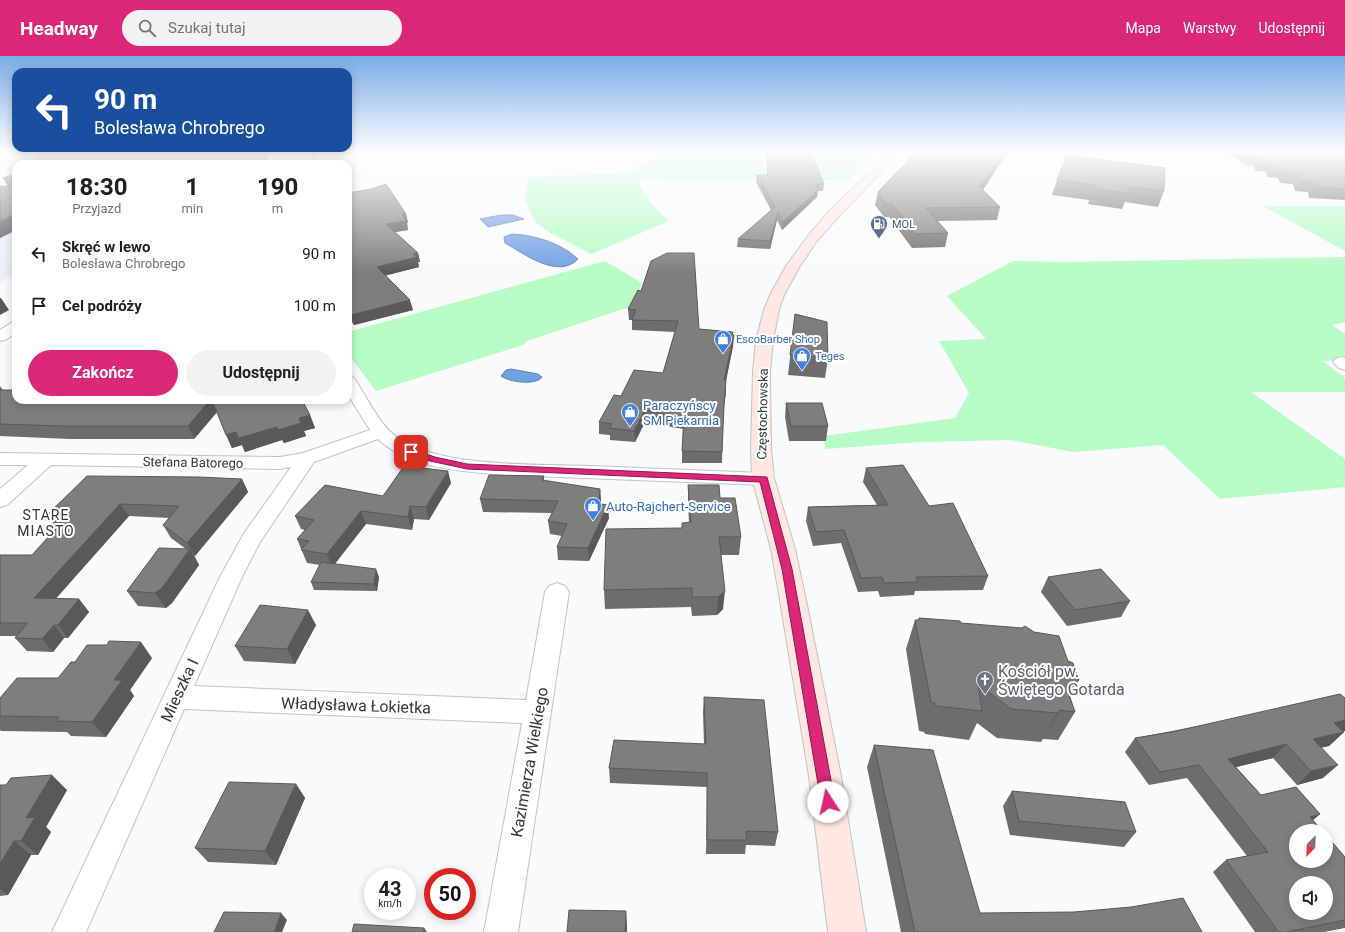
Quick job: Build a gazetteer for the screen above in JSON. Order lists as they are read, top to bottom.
{
  "streets": {
    "main road": ["Częstochowska"],
    "street": [
      "Stefana Batorego",
      "Mieszka I",
      "Władysława Łokietka",
      "Kazimierza Wielkiego"
    ]
  },
  "crossings": [
    ["Stefana Batorego", "Mieszka I"],
    ["Mieszka I", "Władysława Łokietka"],
    ["Władysława Łokietka", "Kazimierza Wielkiego"]
  ],
  "districts": ["STARE MIASTO"],
  "places": {
    "fuel station": ["MOL"],
    "shop": [
      "EscoBarber Shop",
      "Teges",
      "Paraczyńscy SM Piekarnia",
      "Auto-Rajchert-Service"
    ],
    "church": ["Kościół pw. Świętego Gotarda"]
  },
  "north": "bottom left",
  "page": {
    "header": "Headway",
    "search": "Szukaj tutaj",
    "nav": ["Mapa", "Warstwy", "Udostępnij"],
    "turn": ["90 m", "Bolesława Chrobrego"],
    "eta": [
      "18:30",
      "Przyjazd",
      "1",
      "min",
      "190",
      "m"
    ],
    "list": [
      {
        "name": "Skręć w lewo",
        "note": "Bolesława Chrobrego",
        "value": "90 m"
      },
      {
        "name": "Cel podróży",
        "value": "100 m"
      }
    ],
    "buttons": ["Zakończ", "Udostępnij"],
    "speed": "43 km/h",
    "limit": "50"
  }
}
